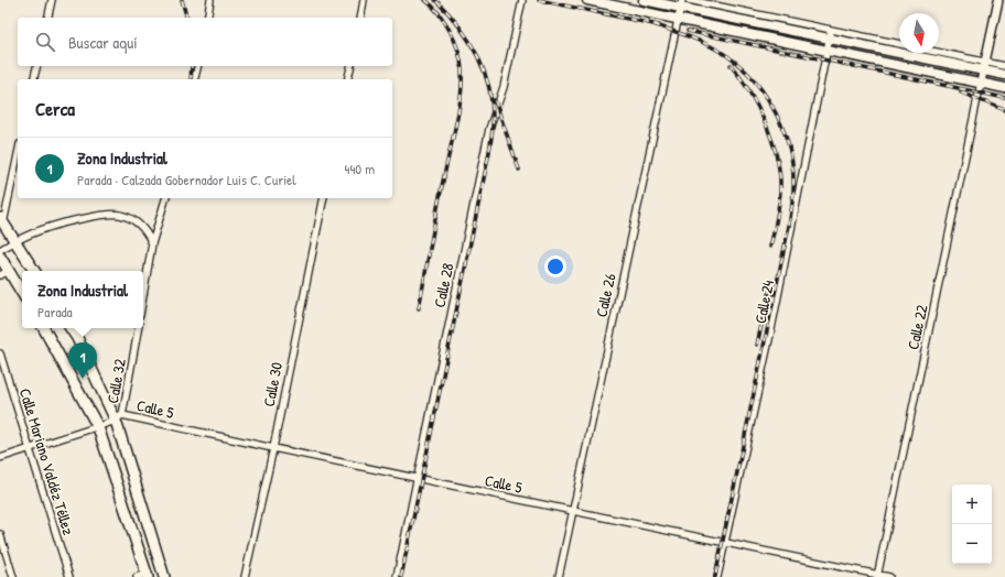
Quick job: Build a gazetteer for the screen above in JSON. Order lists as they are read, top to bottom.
{
  "streets": {
    "street": [
      "Calle 28",
      "Calle 26",
      "Calle 24",
      "Calle 22",
      "Calle 32",
      "Calle 30",
      "Calle 5",
      "Calle Mariano Valdéz Téllez"
    ]
  },
  "crossings": [
    ["Calle 28", "Calle 5"],
    ["Calle 26", "Calle 5"],
    ["Calle 24", "Calle 5"],
    ["Calle 22", "Calle 5"],
    ["Calle 32", "Calle 5"],
    ["Calle 30", "Calle 5"]
  ],
  "north": "bottom",
  "page": {
    "search": "Buscar aquí",
    "heading": "Cerca",
    "list": [
      {
        "mark": "1",
        "name": "Zona Industrial",
        "note": "Parada · Calzada Gobernador Luis C. Curiel",
        "value": "440 m"
      }
    ],
    "popup": ["Zona Industrial", "Parada"],
    "pins": "1",
    "map_buttons": ["+", "−"]
  }
}
